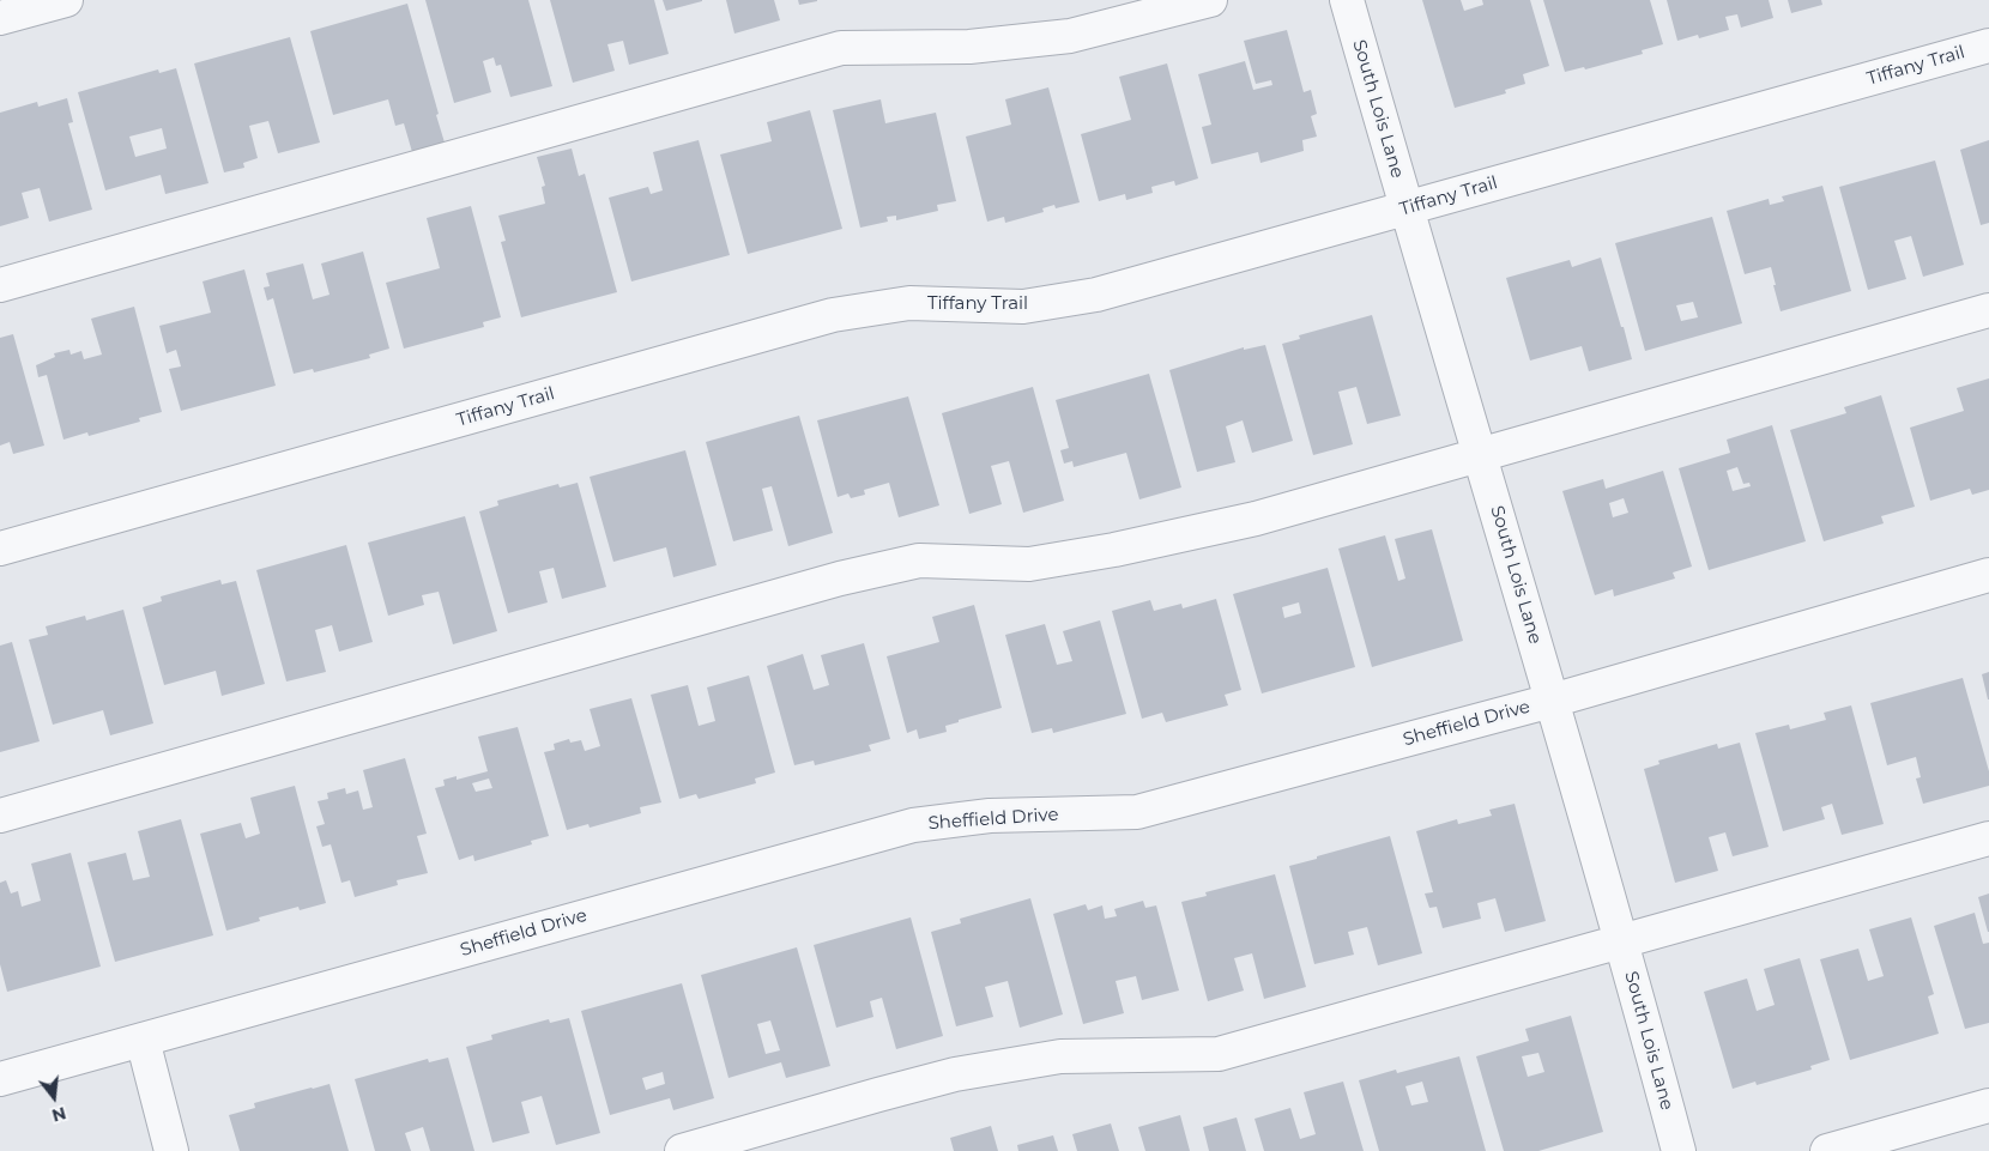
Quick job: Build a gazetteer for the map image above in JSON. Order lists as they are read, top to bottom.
{
  "streets": {
    "street": ["Tiffany Trail", "South Lois Lane", "Sheffield Drive"]
  },
  "crossings": [
    ["Tiffany Trail", "South Lois Lane"],
    ["South Lois Lane", "Sheffield Drive"]
  ],
  "north": "bottom"
}
